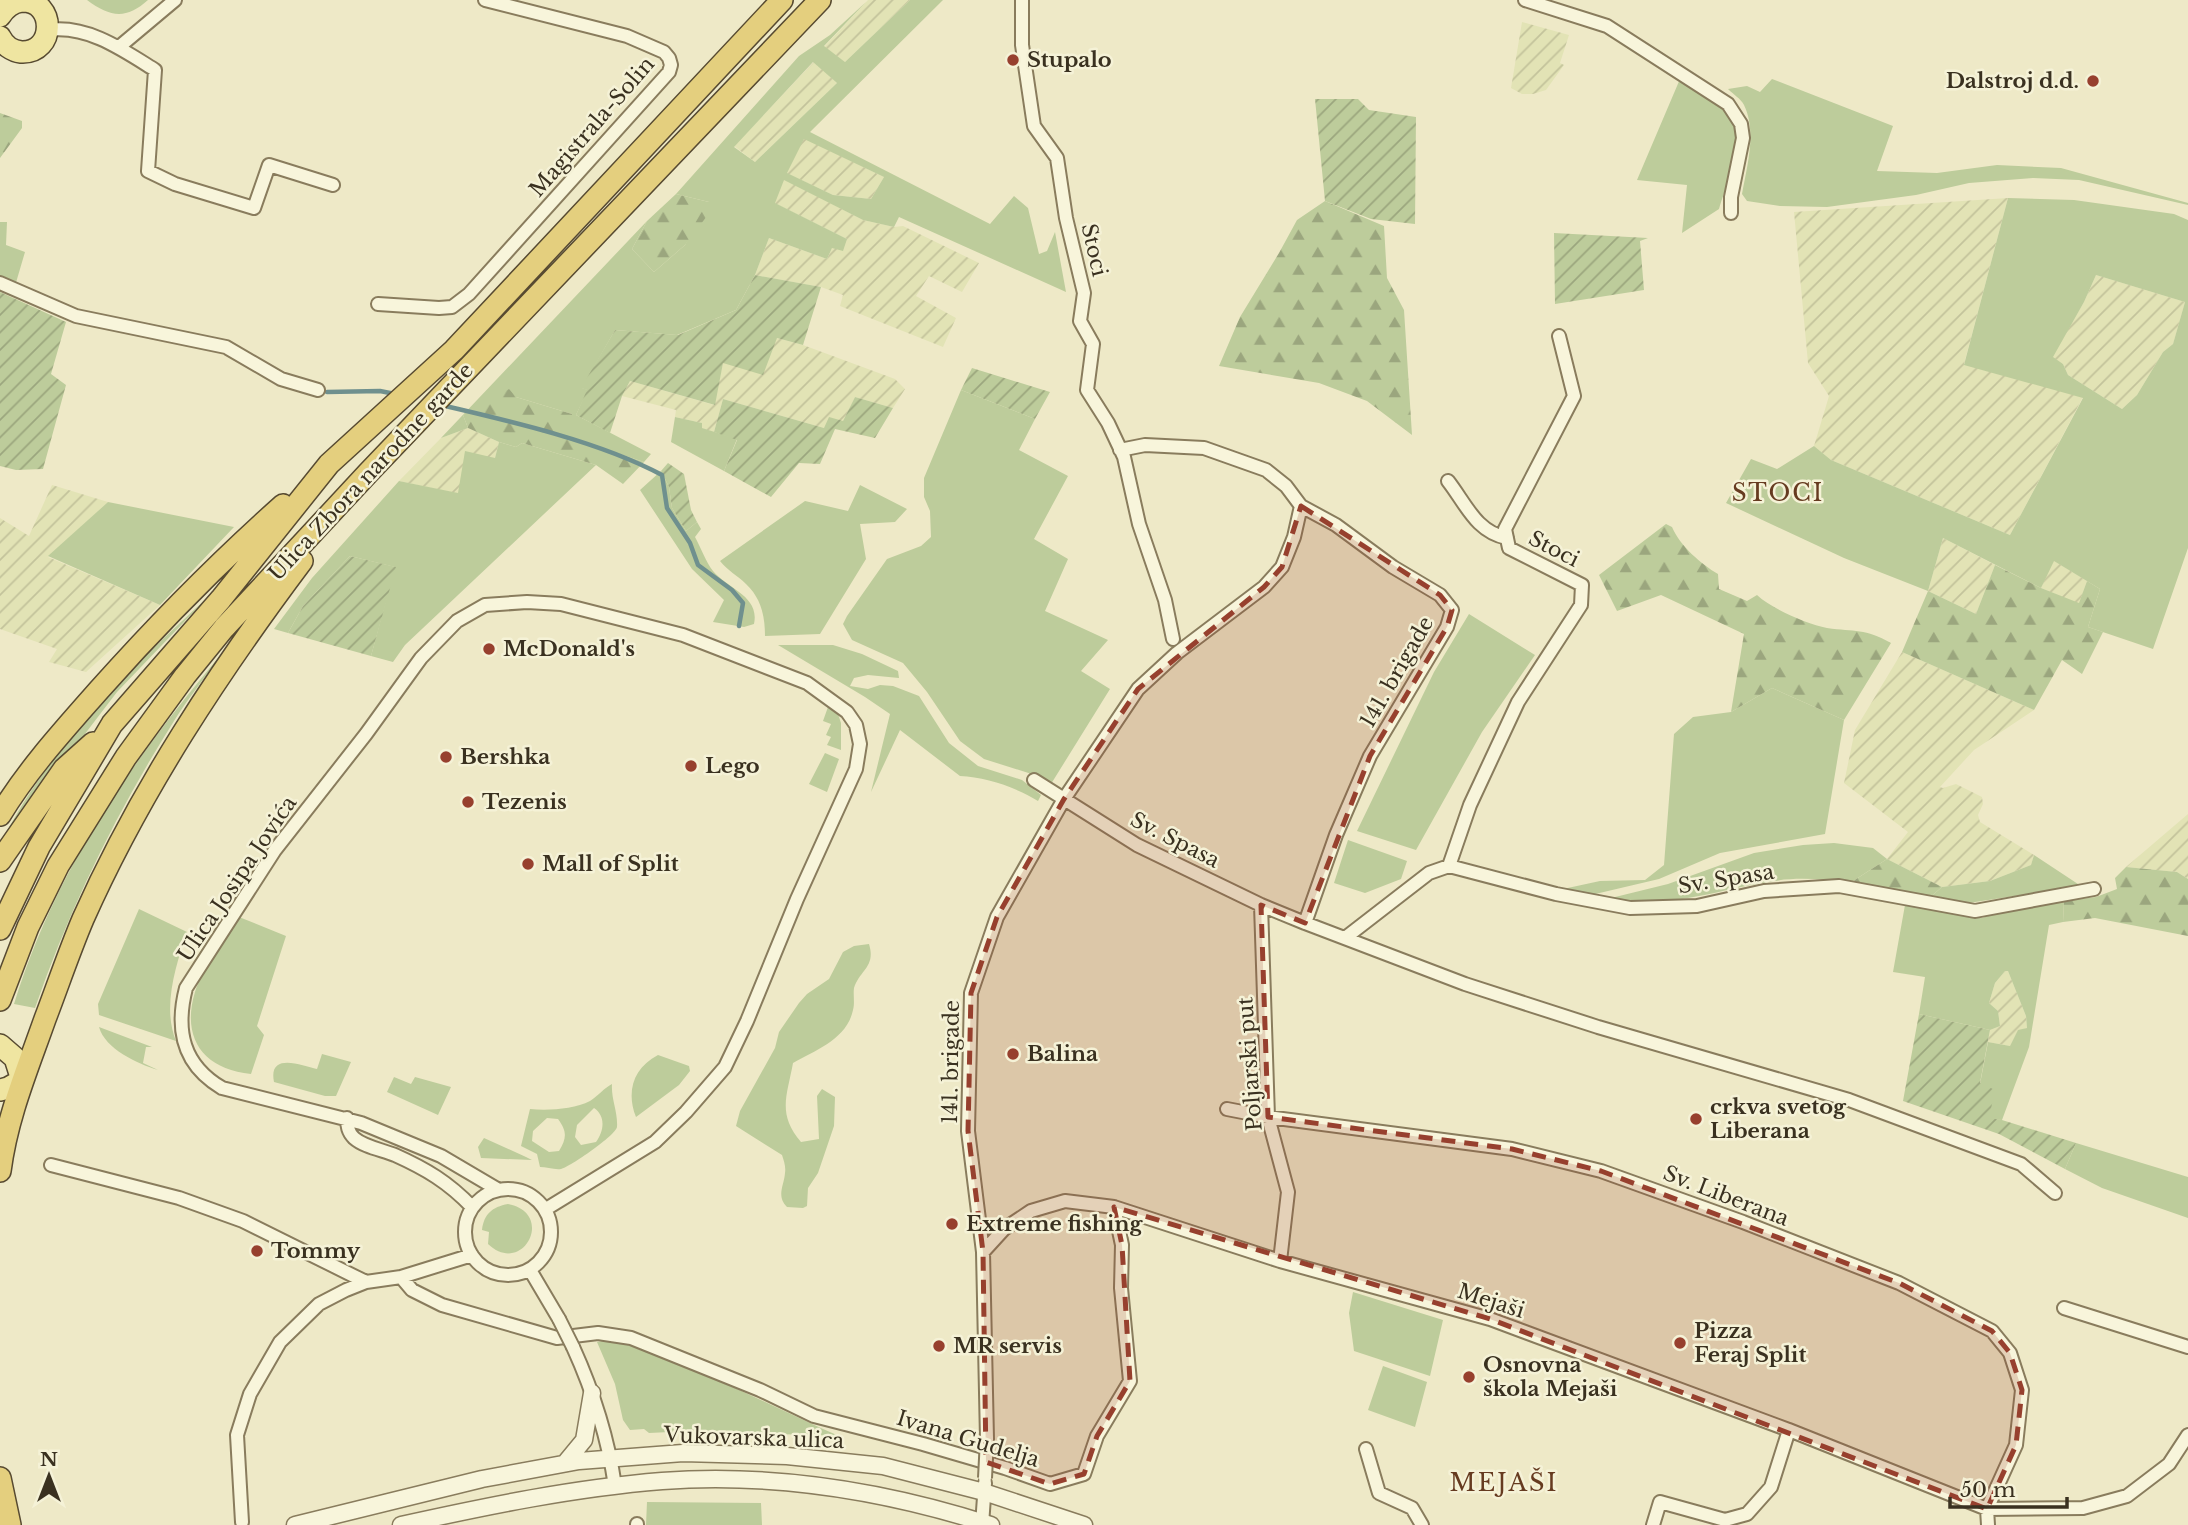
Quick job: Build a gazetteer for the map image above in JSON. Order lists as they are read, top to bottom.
{
  "streets": {
    "highway": ["Ulica Zbora narodne garde"],
    "street": [
      "Magistrala-Solin",
      "Stoci",
      "141. brigade",
      "Sv. Spasa",
      "Ulica Josipa Jovića",
      "Poljarski put",
      "Sv. Liberana",
      "Mejaši",
      "Vukovarska ulica",
      "Ivana Gudelja"
    ]
  },
  "crossings": [
    ["Stoci", "141. brigade"],
    ["Stoci", "Sv. Spasa"],
    ["141. brigade", "Sv. Spasa"],
    ["141. brigade", "Mejaši"],
    ["141. brigade", "Vukovarska ulica"],
    ["Sv. Spasa", "Poljarski put"],
    ["Poljarski put", "Sv. Liberana"],
    ["Poljarski put", "Mejaši"],
    ["Sv. Liberana", "Mejaši"],
    ["Mejaši", "Ivana Gudelja"]
  ],
  "districts": ["STOCI", "MEJAŠI"],
  "places": [
    "Stupalo",
    "Dalstroj d.d.",
    "McDonald's",
    "Bershka",
    "Lego",
    "Tezenis",
    "Mall of Split",
    "Balina",
    "crkva svetog Liberana",
    "Extreme fishing",
    "Tommy",
    "Pizza Feraj Split",
    "MR servis",
    "Osnovna škola Mejaši"
  ],
  "scale_bar": "50 m",
  "north": "top"
}
